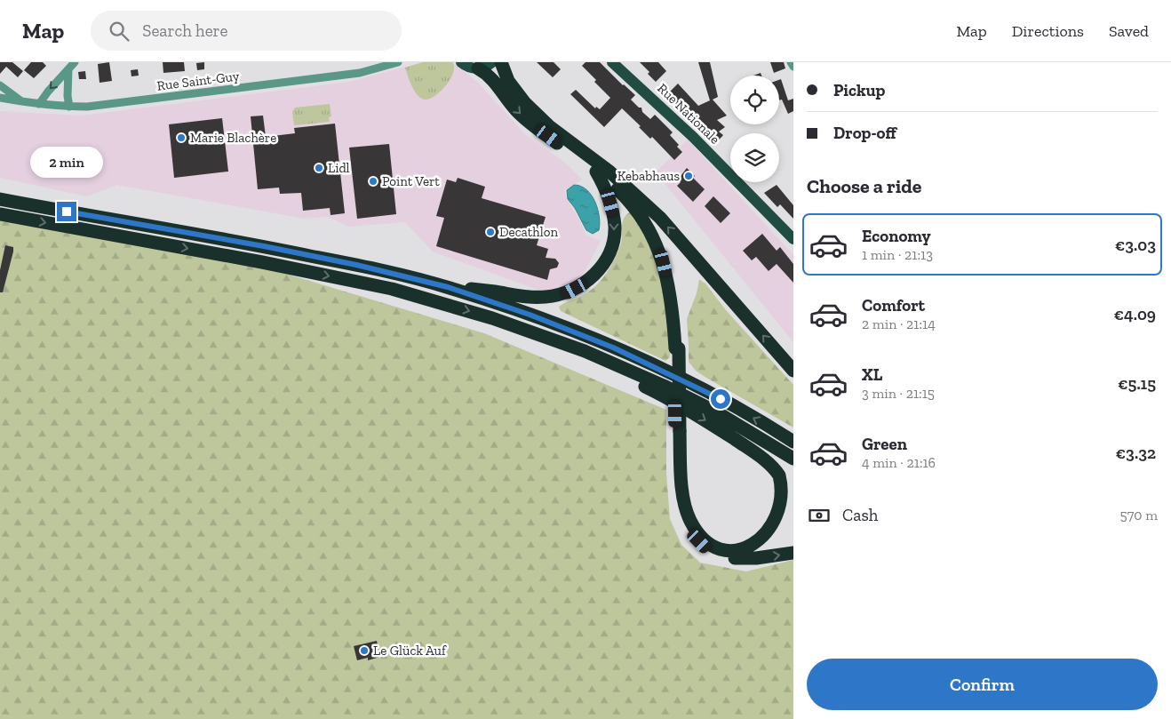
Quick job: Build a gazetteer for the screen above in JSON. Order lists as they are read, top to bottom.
{
  "streets": {
    "main road": ["Rue Nationale"],
    "street": ["Rue Saint-Guy"]
  },
  "places": [
    "Marie Blachère",
    "Lidl",
    "Kebabhaus",
    "Point Vert",
    "Decathlon",
    "Le Glück Auf"
  ],
  "page": {
    "header": "Map",
    "search": "Search here",
    "nav": ["Map", "Directions", "Saved"],
    "banner": ["Pickup", "Drop-off"],
    "bubble": "2 min",
    "heading": "Choose a ride",
    "list": [
      {
        "name": "Economy",
        "note": "1 min · 21:13",
        "value": "€3.03"
      },
      {
        "name": "Comfort",
        "note": "2 min · 21:14",
        "value": "€4.09"
      },
      {
        "name": "XL",
        "note": "3 min · 21:15",
        "value": "€5.15"
      },
      {
        "name": "Green",
        "note": "4 min · 21:16",
        "value": "€3.32"
      }
    ],
    "pay": ["Cash", "570 m"],
    "buttons": "Confirm"
  }
}
